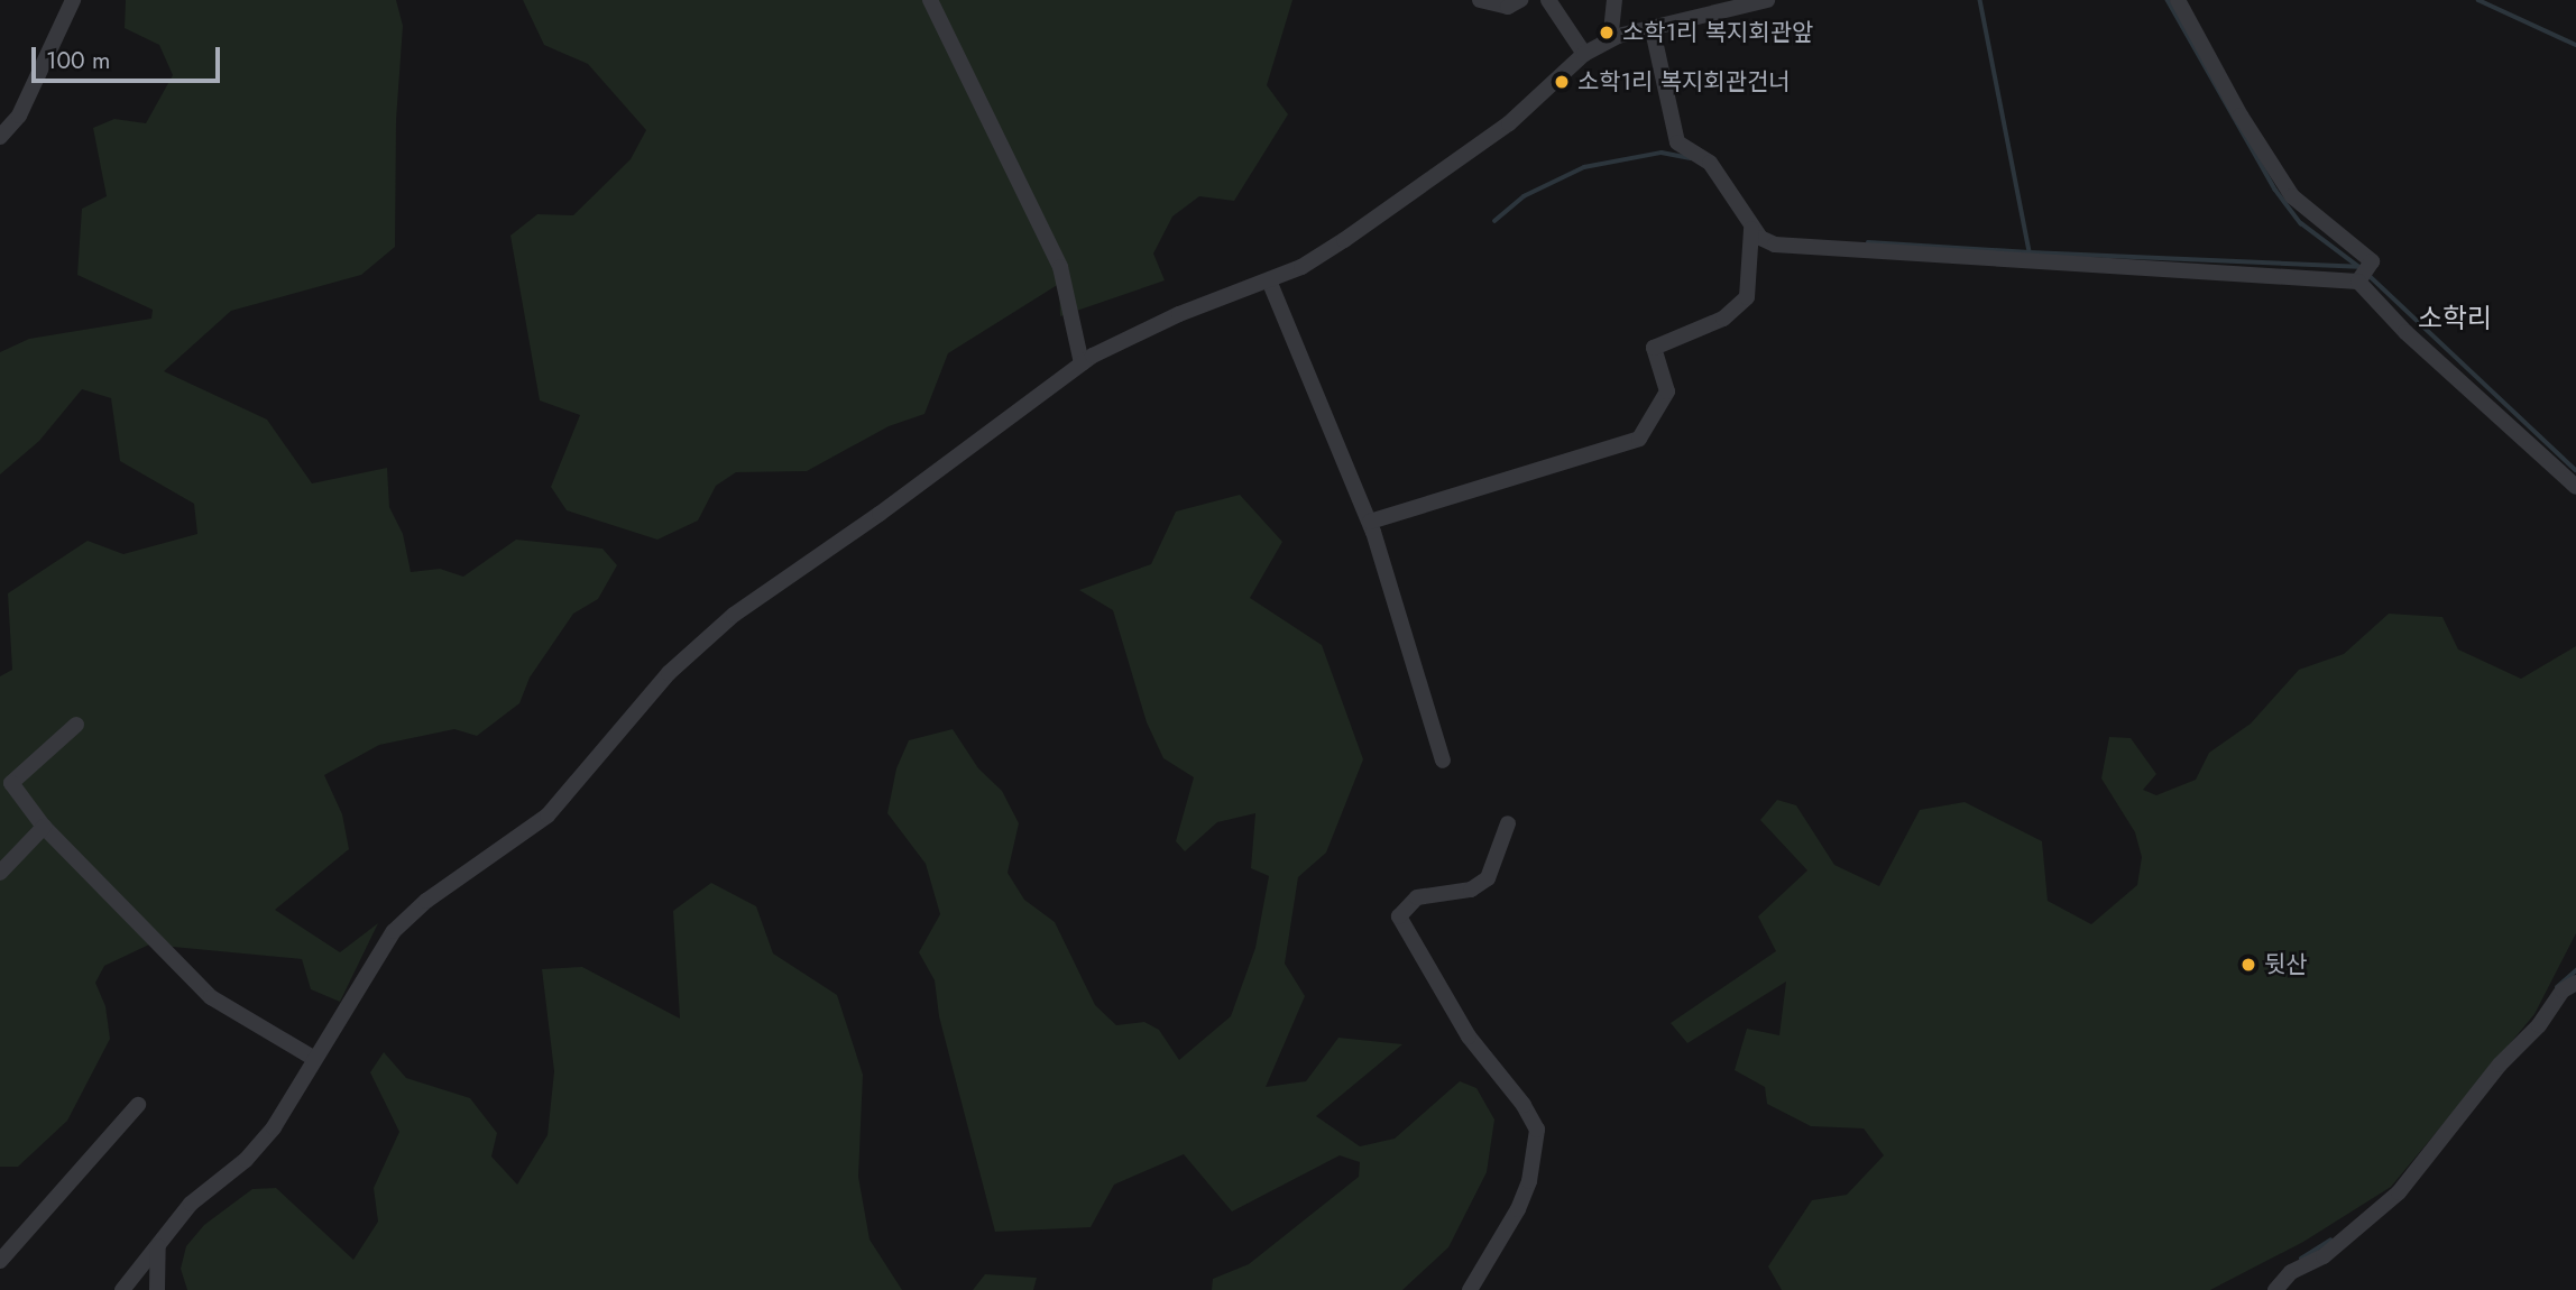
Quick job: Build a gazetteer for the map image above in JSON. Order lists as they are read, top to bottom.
{
  "districts": ["소학리"],
  "places": ["소학1리 복지회관앞", "소학1리 복지회관건너", "뒷산"],
  "scale_bar": "100 m"
}
